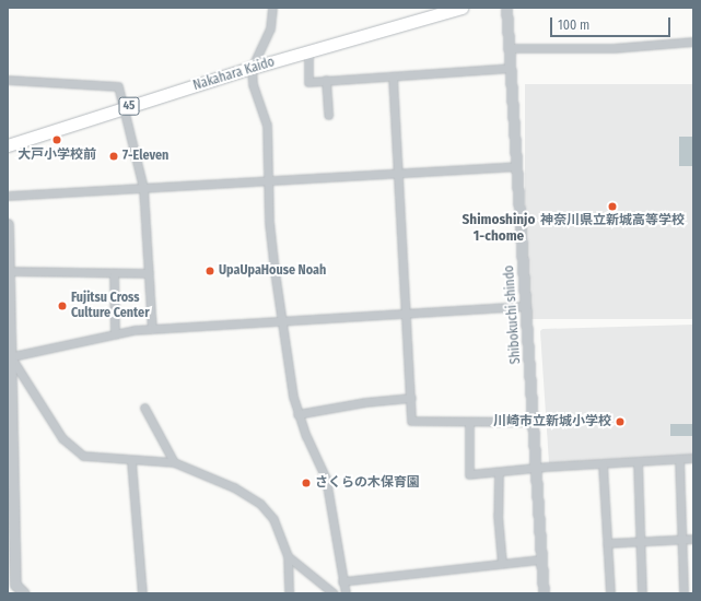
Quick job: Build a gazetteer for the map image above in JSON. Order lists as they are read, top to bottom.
{
  "streets": {
    "main road": ["Nakahara Kaido", "45"],
    "street": ["Shibokuchi shindo"]
  },
  "districts": ["Shimoshinjo 1-chome"],
  "places": [
    "大戸小学校前",
    "7-Eleven",
    "神奈川県立新城高等学校",
    "UpaUpaHouse Noah",
    "Fujitsu Cross Culture Center",
    "川崎市立新城小学校",
    "さくらの木保育園"
  ],
  "scale_bar": "100 m"
}
